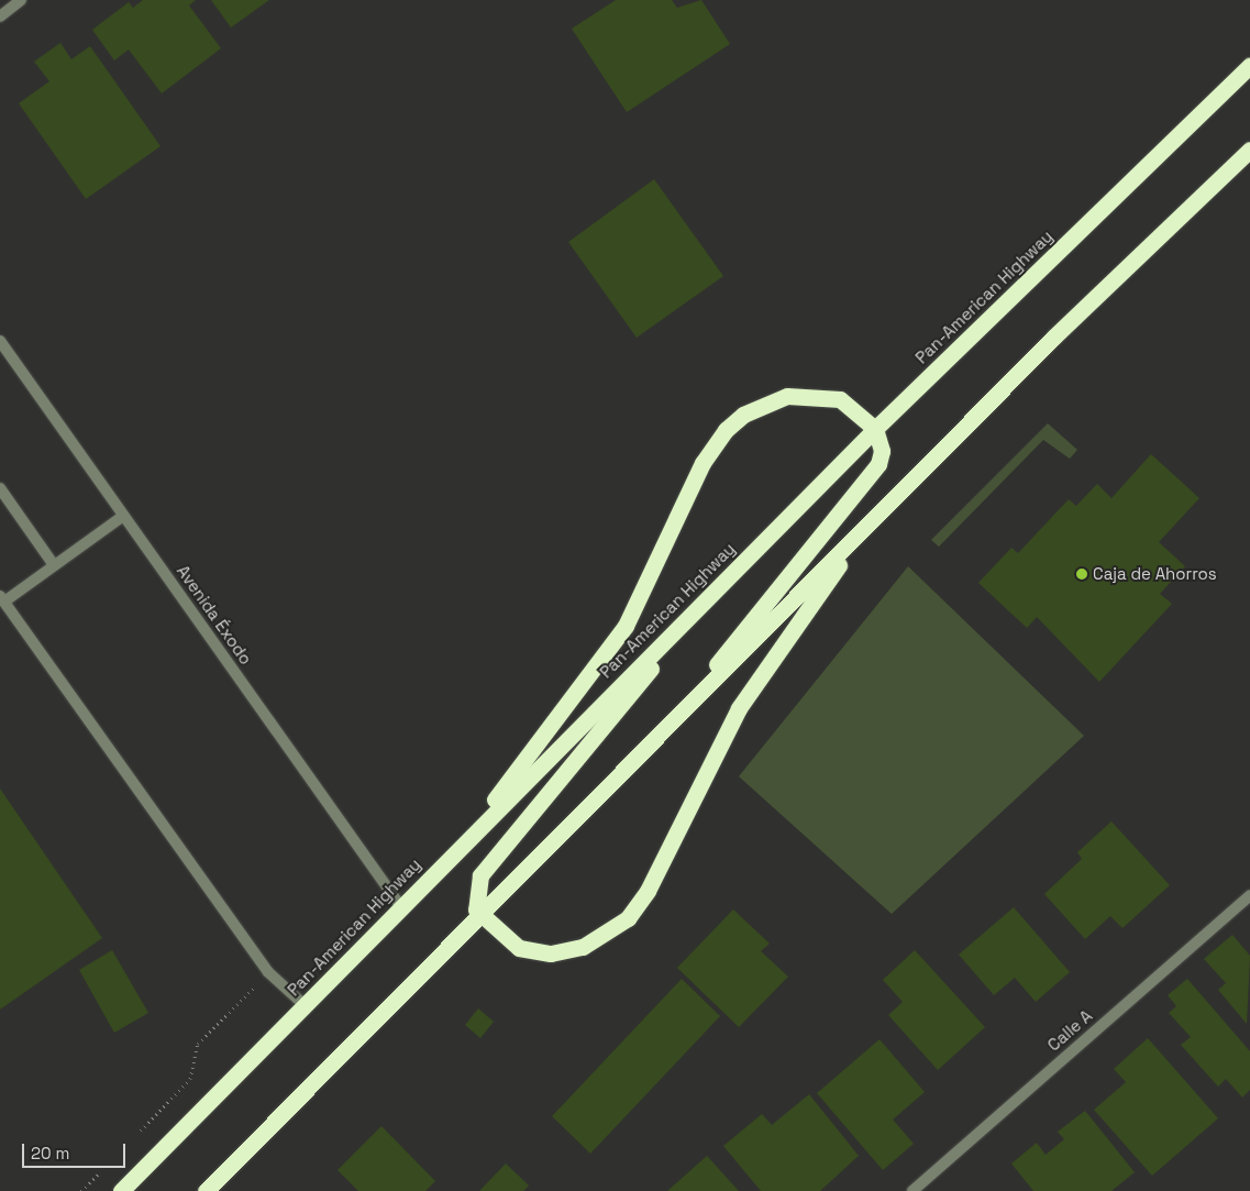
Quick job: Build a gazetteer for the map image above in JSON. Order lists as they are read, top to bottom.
{
  "streets": {
    "highway": ["Pan-American Highway"],
    "street": ["Avenida Éxodo", "Calle A"]
  },
  "crossings": [
    ["Pan-American Highway", "Avenida Éxodo"]
  ],
  "places": ["Caja de Ahorros"],
  "scale_bar": "20 m"
}
